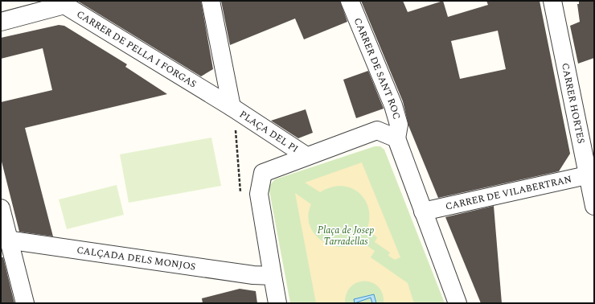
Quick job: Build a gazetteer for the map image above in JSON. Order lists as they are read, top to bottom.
{
  "streets": {
    "street": [
      "CARRER DE PELLA I FORGAS",
      "CARRER DE SANT ROC",
      "CARRER HORTES",
      "PLAÇA DEL PI",
      "CARRER DE VILABERTRAN",
      "CALÇADA DELS MONJOS"
    ]
  },
  "crossings": [
    ["CARRER DE PELLA I FORGAS", "PLAÇA DEL PI"],
    ["CARRER HORTES", "CARRER DE VILABERTRAN"]
  ],
  "parks": ["Plaça de Josep Tarradellas"]
}
